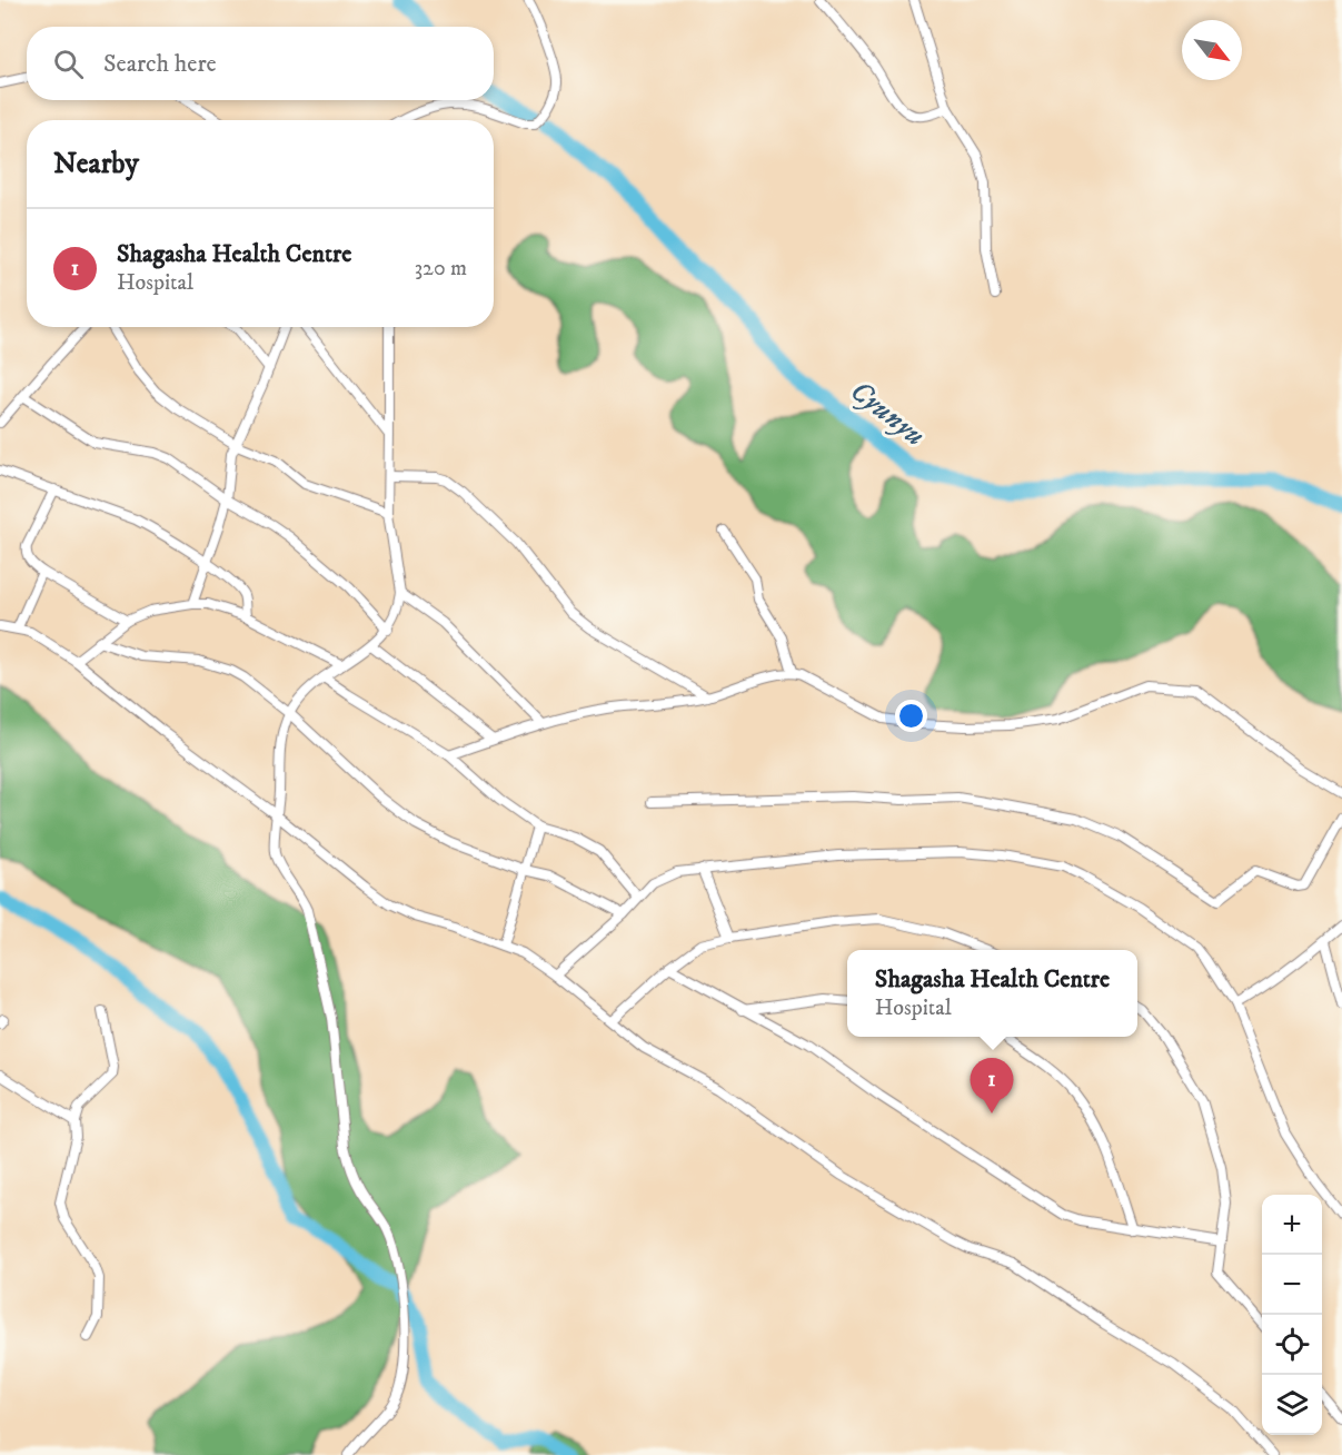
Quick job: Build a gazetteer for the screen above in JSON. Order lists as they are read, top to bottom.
{
  "water": ["Cyunyu"],
  "north": "bottom right",
  "page": {
    "search": "Search here",
    "heading": "Nearby",
    "list": [
      {
        "mark": "1",
        "name": "Shagasha Health Centre",
        "note": "Hospital",
        "value": "320 m"
      }
    ],
    "popup": ["Shagasha Health Centre", "Hospital"],
    "pins": "1",
    "map_buttons": ["+", "−"]
  }
}
